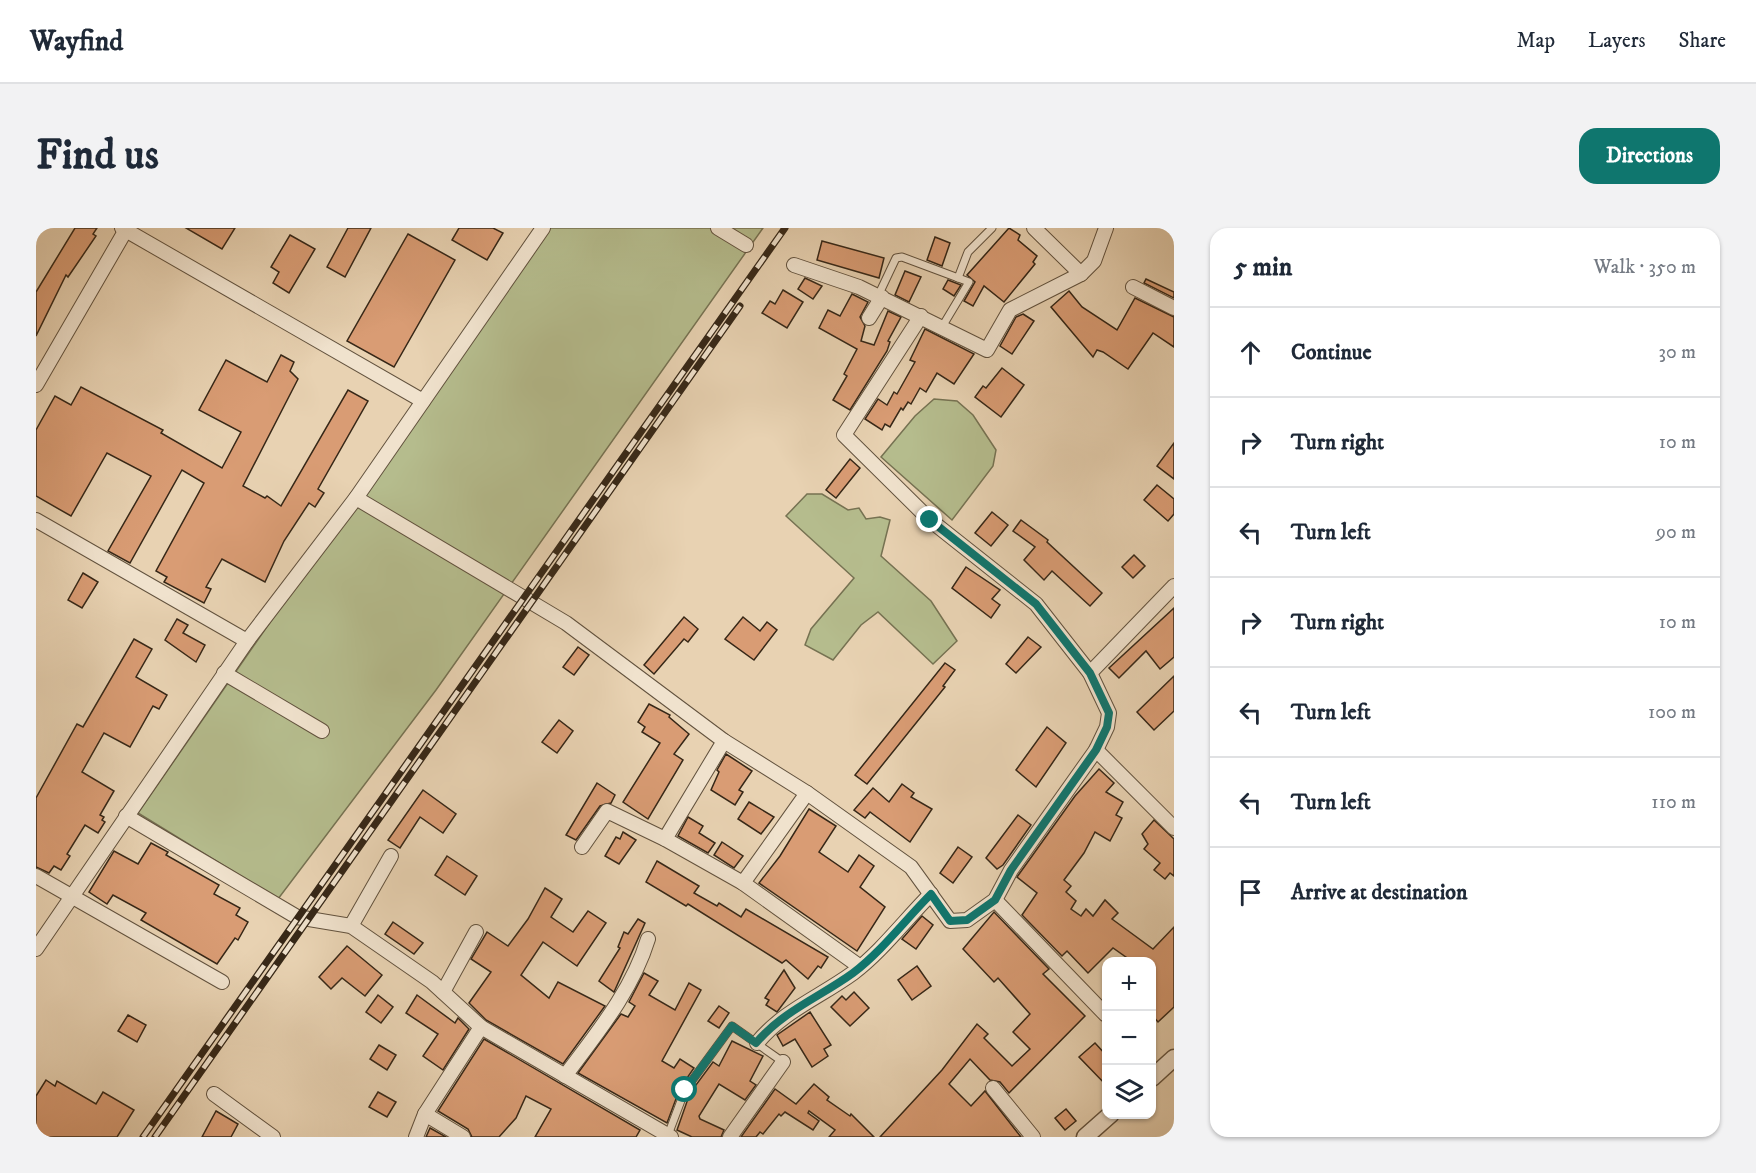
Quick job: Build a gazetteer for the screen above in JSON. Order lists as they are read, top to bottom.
{
  "page": {
    "header": "Wayfind",
    "nav": ["Map", "Layers", "Share"],
    "buttons": "Directions",
    "title": "Find us",
    "heading": ["5 min", "Walk · 350 m"],
    "list": [
      ["Continue", "30 m"],
      ["Turn right", "10 m"],
      ["Turn left", "90 m"],
      ["Turn right", "10 m"],
      ["Turn left", "100 m"],
      ["Turn left", "110 m"],
      "Arrive at destination"
    ],
    "map_buttons": ["+", "−"]
  }
}
